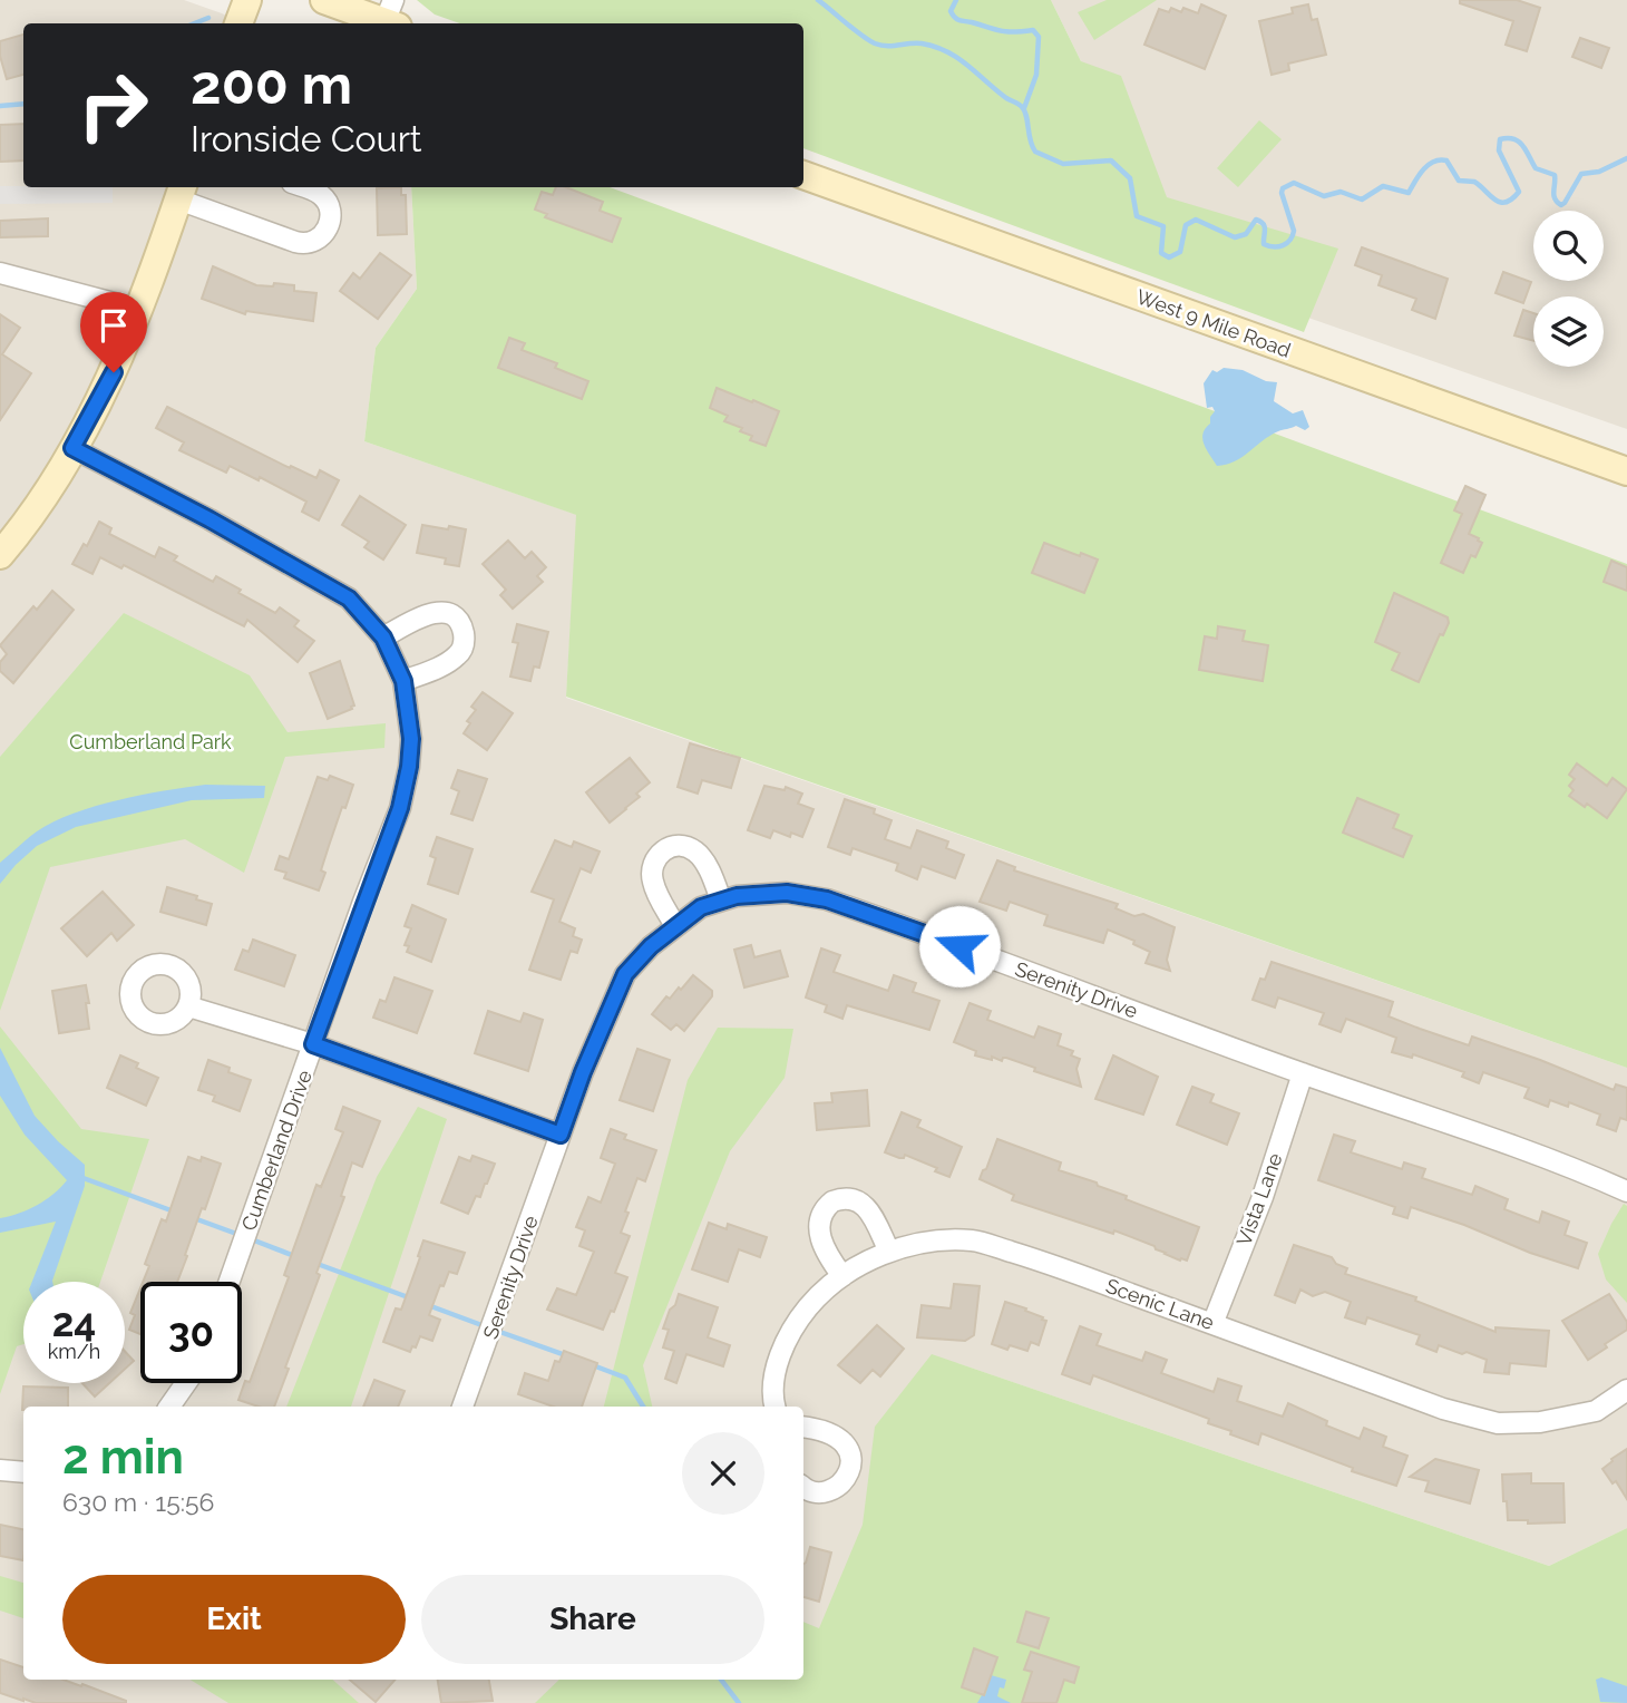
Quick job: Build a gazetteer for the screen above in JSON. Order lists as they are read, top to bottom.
{
  "streets": {
    "street": [
      "West 9 Mile Road",
      "Serenity Drive",
      "Cumberland Drive",
      "Vista Lane",
      "Scenic Lane"
    ]
  },
  "crossings": [
    ["Serenity Drive", "Vista Lane"],
    ["Vista Lane", "Scenic Lane"]
  ],
  "parks": ["Cumberland Park"],
  "page": {
    "turn": ["200 m", "Ironside Court"],
    "speed": "24 km/h",
    "limit": "30",
    "heading": ["2 min", "630 m · 15:56"],
    "buttons": ["Exit", "Share"]
  }
}
